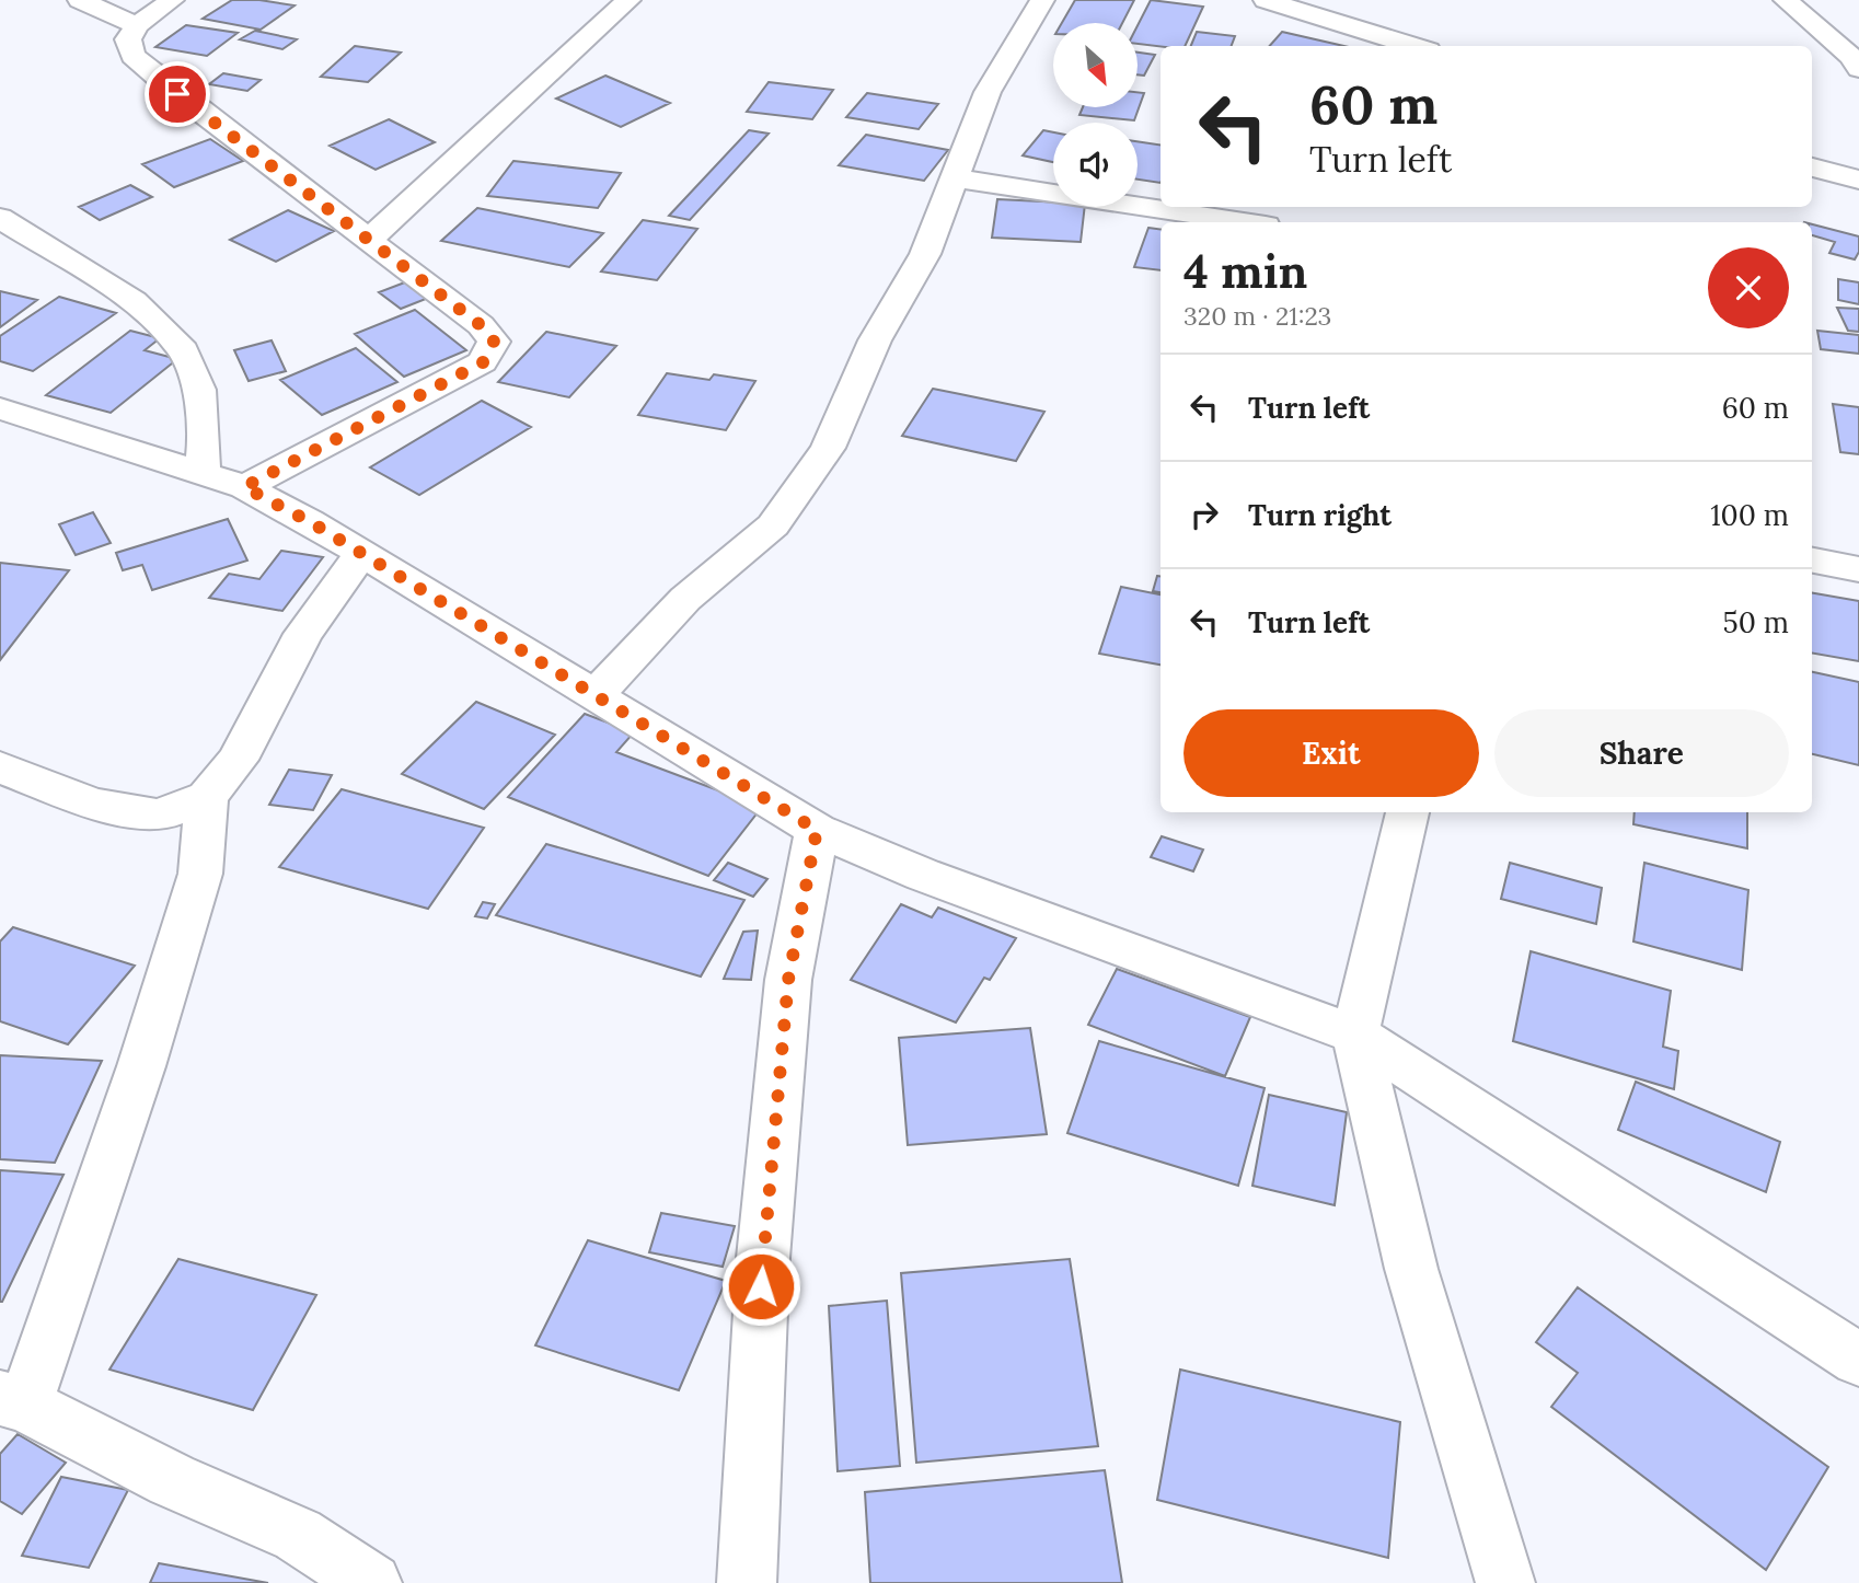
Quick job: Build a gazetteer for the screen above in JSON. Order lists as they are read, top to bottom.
{
  "north": "bottom right",
  "page": {
    "turn": ["60 m", "Turn left"],
    "heading": ["4 min", "320 m · 21:23"],
    "list": [
      {
        "name": "Turn left",
        "value": "60 m"
      },
      {
        "name": "Turn right",
        "value": "100 m"
      },
      {
        "name": "Turn left",
        "value": "50 m"
      }
    ],
    "buttons": ["Exit", "Share"]
  }
}
